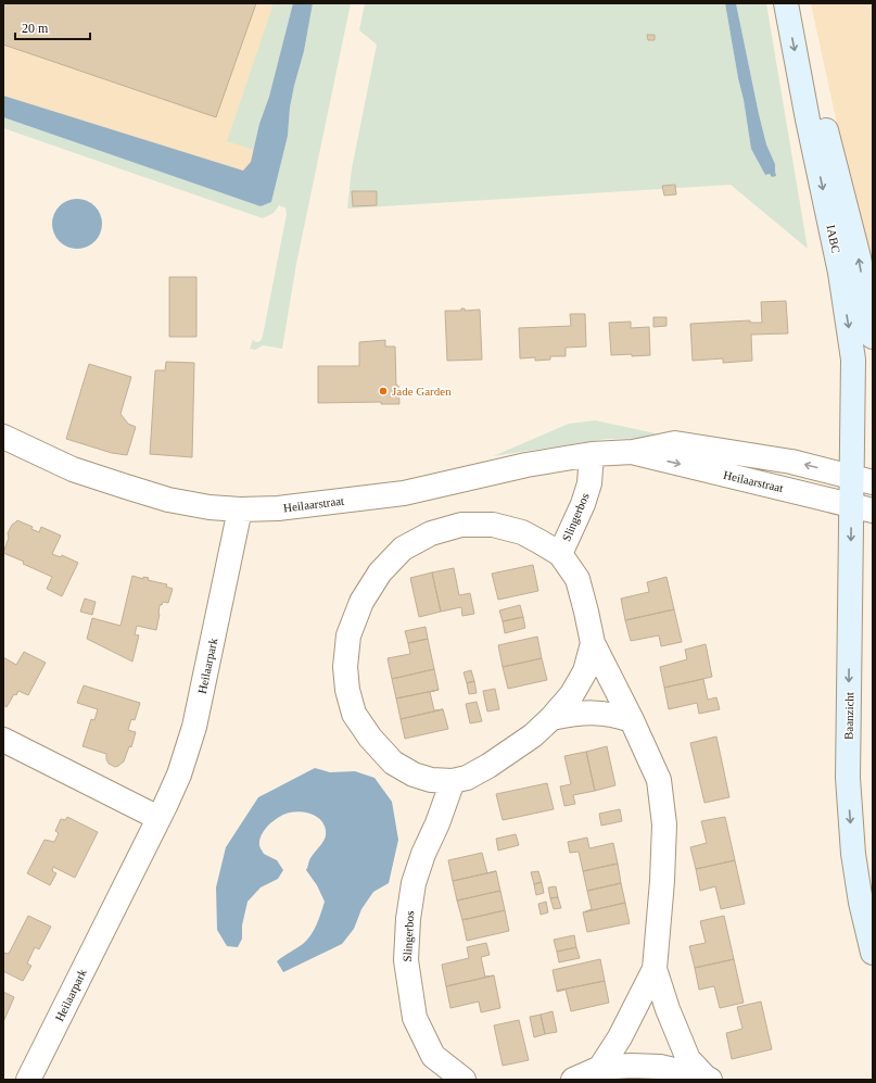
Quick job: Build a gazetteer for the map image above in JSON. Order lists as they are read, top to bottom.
{
  "streets": {
    "street": [
      "IABC",
      "Heilaarstraat",
      "Slingerbos",
      "Heilaarpark",
      "Baanzicht"
    ]
  },
  "crossings": [
    ["IABC", "Heilaarstraat"],
    ["IABC", "Baanzicht"],
    ["Heilaarstraat", "Slingerbos"],
    ["Heilaarstraat", "Heilaarpark"],
    ["Heilaarstraat", "Baanzicht"]
  ],
  "one_way": ["Baanzicht"],
  "places": ["Jade Garden"],
  "scale_bar": "20 m"
}
